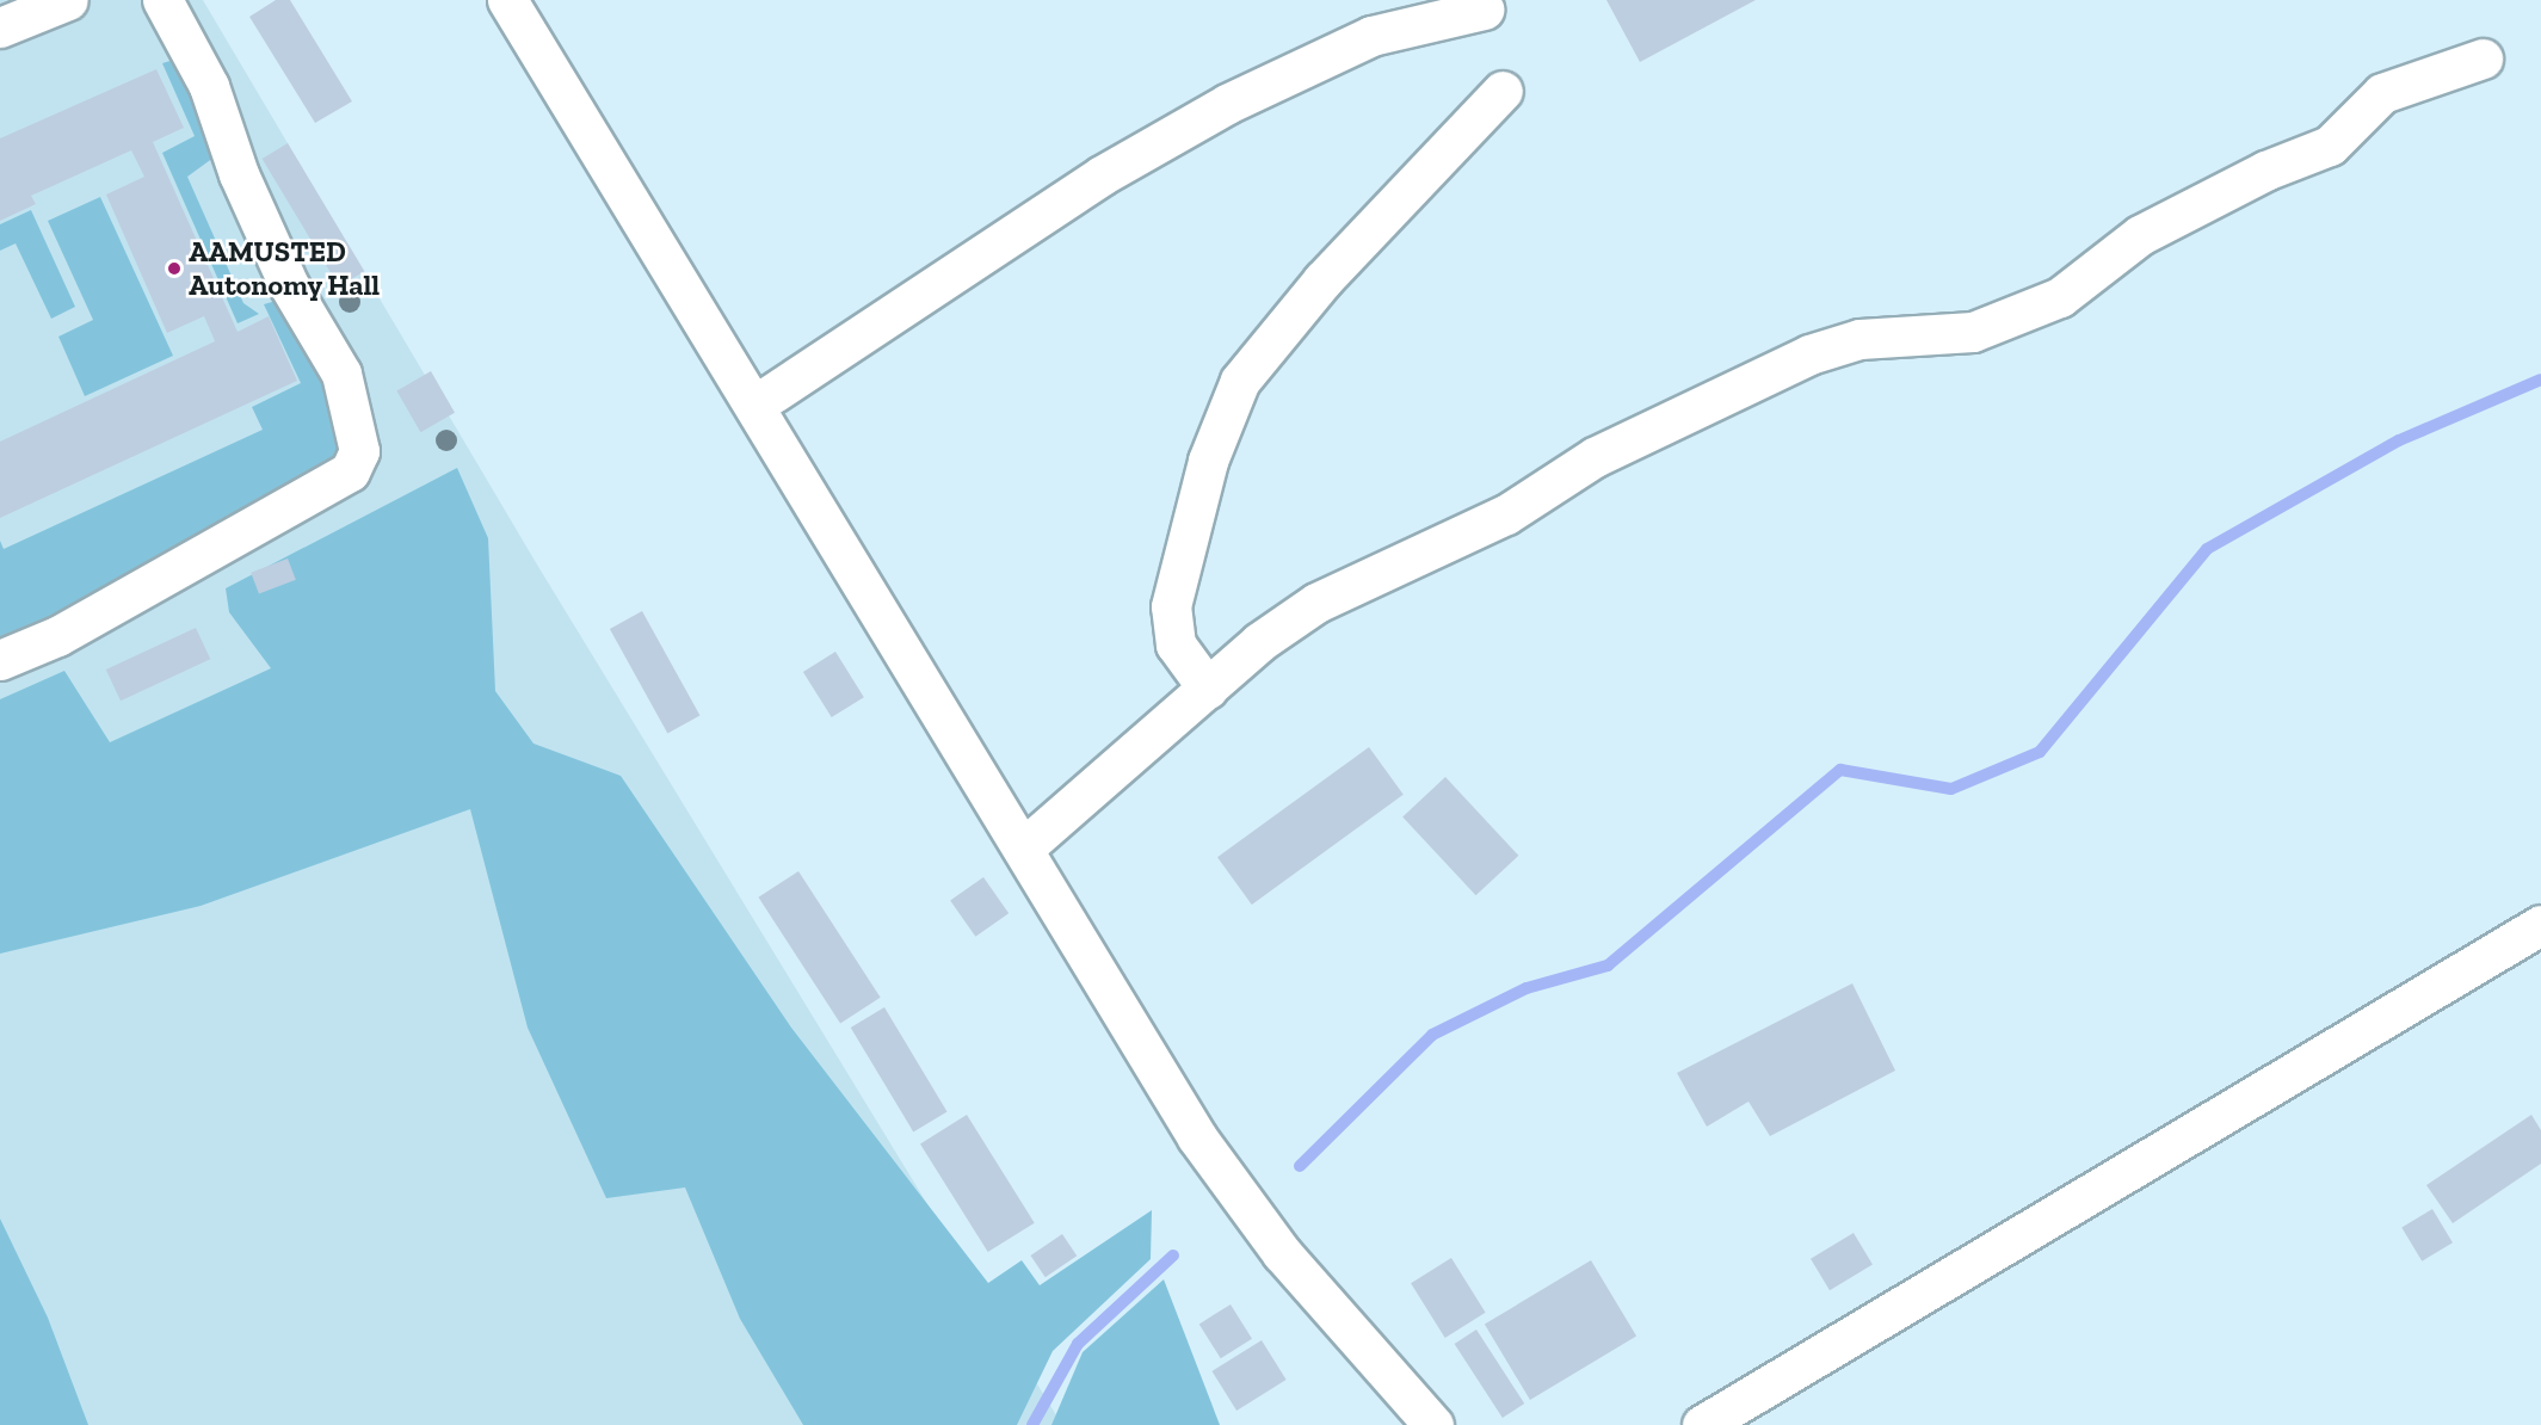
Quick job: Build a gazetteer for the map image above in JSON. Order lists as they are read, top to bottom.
{
  "places": ["AAMUSTED Autonomy Hall"]
}
